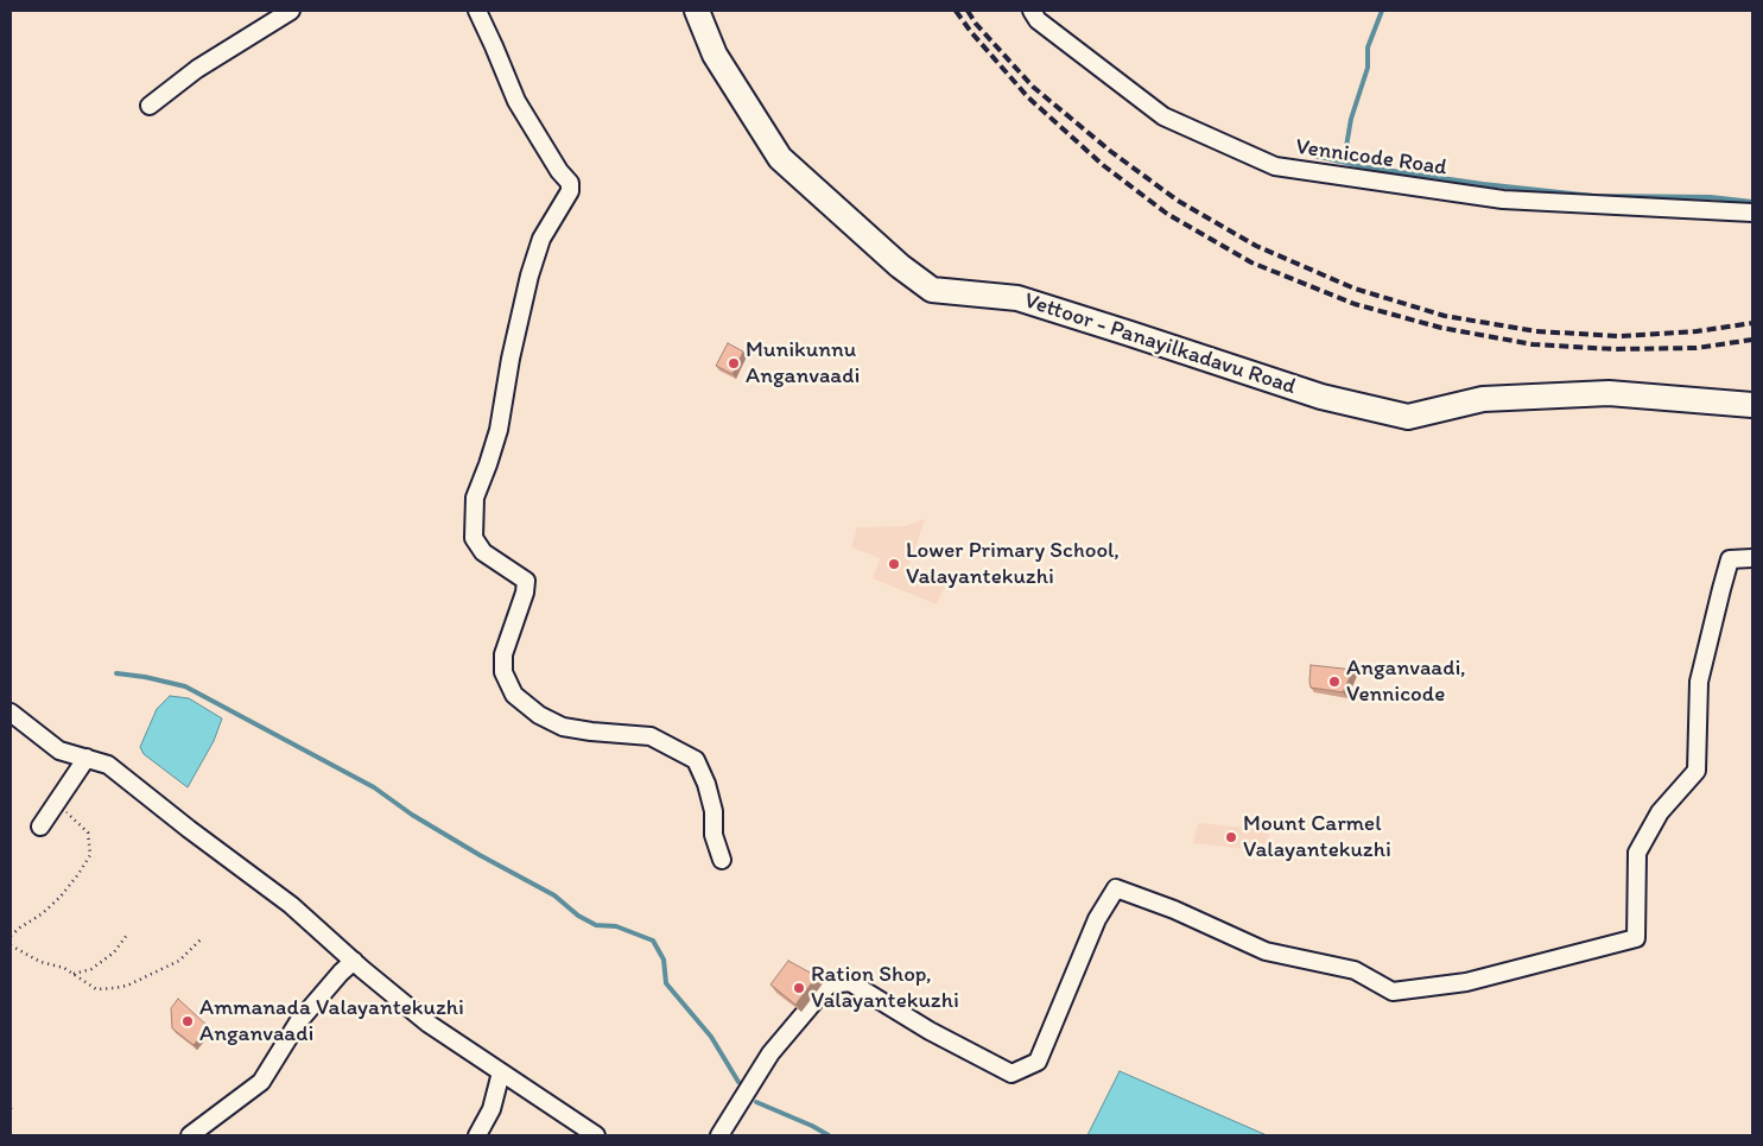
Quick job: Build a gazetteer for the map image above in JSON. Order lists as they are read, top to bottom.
{
  "streets": {
    "main road": ["Vettoor - Panayilkadavu Road"],
    "street": ["Vennicode Road"]
  },
  "places": [
    "Munikunnu Anganvaadi",
    "Lower Primary School, Valayantekuzhi",
    "Anganvaadi, Vennicode",
    "Mount Carmel Valayantekuzhi",
    "Ration Shop, Valayantekuzhi",
    "Ammanada Valayantekuzhi Anganvaadi"
  ]
}
